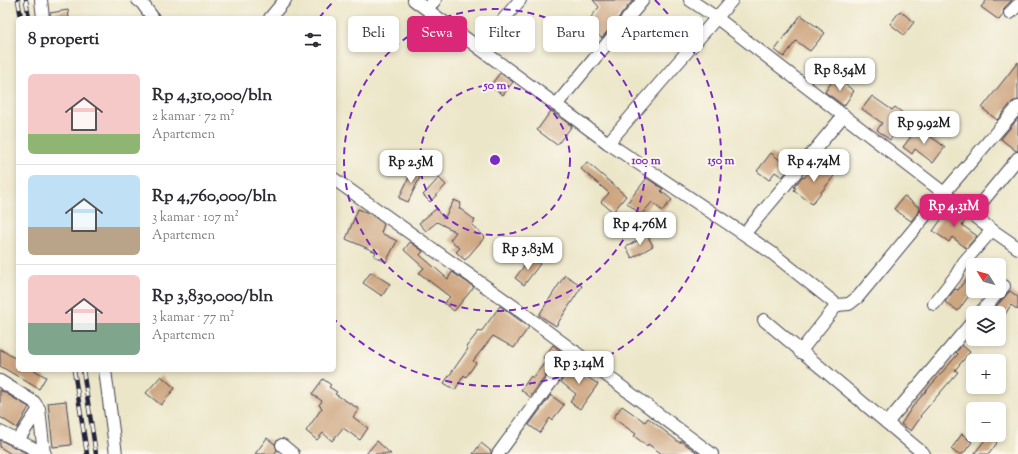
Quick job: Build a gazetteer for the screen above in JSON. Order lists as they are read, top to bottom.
{
  "north": "top left",
  "page": {
    "chip": [
      "Beli",
      "Sewa",
      "Filter",
      "Baru",
      "Apartemen"
    ],
    "heading": "8 properti",
    "price": [
      "Rp 8.54M",
      "Rp 9.92M",
      "Rp 4.74M",
      "Rp 2.5M",
      "Rp 4.31M",
      "Rp 4.76M",
      "Rp 3.83M",
      "Rp 3.14M"
    ],
    "list": [
      {
        "name": "Rp 4,310,000/bln",
        "note": "2 kamar · 72 m² · Apartemen"
      },
      {
        "name": "Rp 4,760,000/bln",
        "note": "3 kamar · 107 m² · Apartemen"
      },
      {
        "name": "Rp 3,830,000/bln",
        "note": "3 kamar · 77 m² · Apartemen"
      }
    ],
    "map_buttons": ["+", "−"]
  },
  "rings": ["50 m", "100 m", "150 m"]
}
